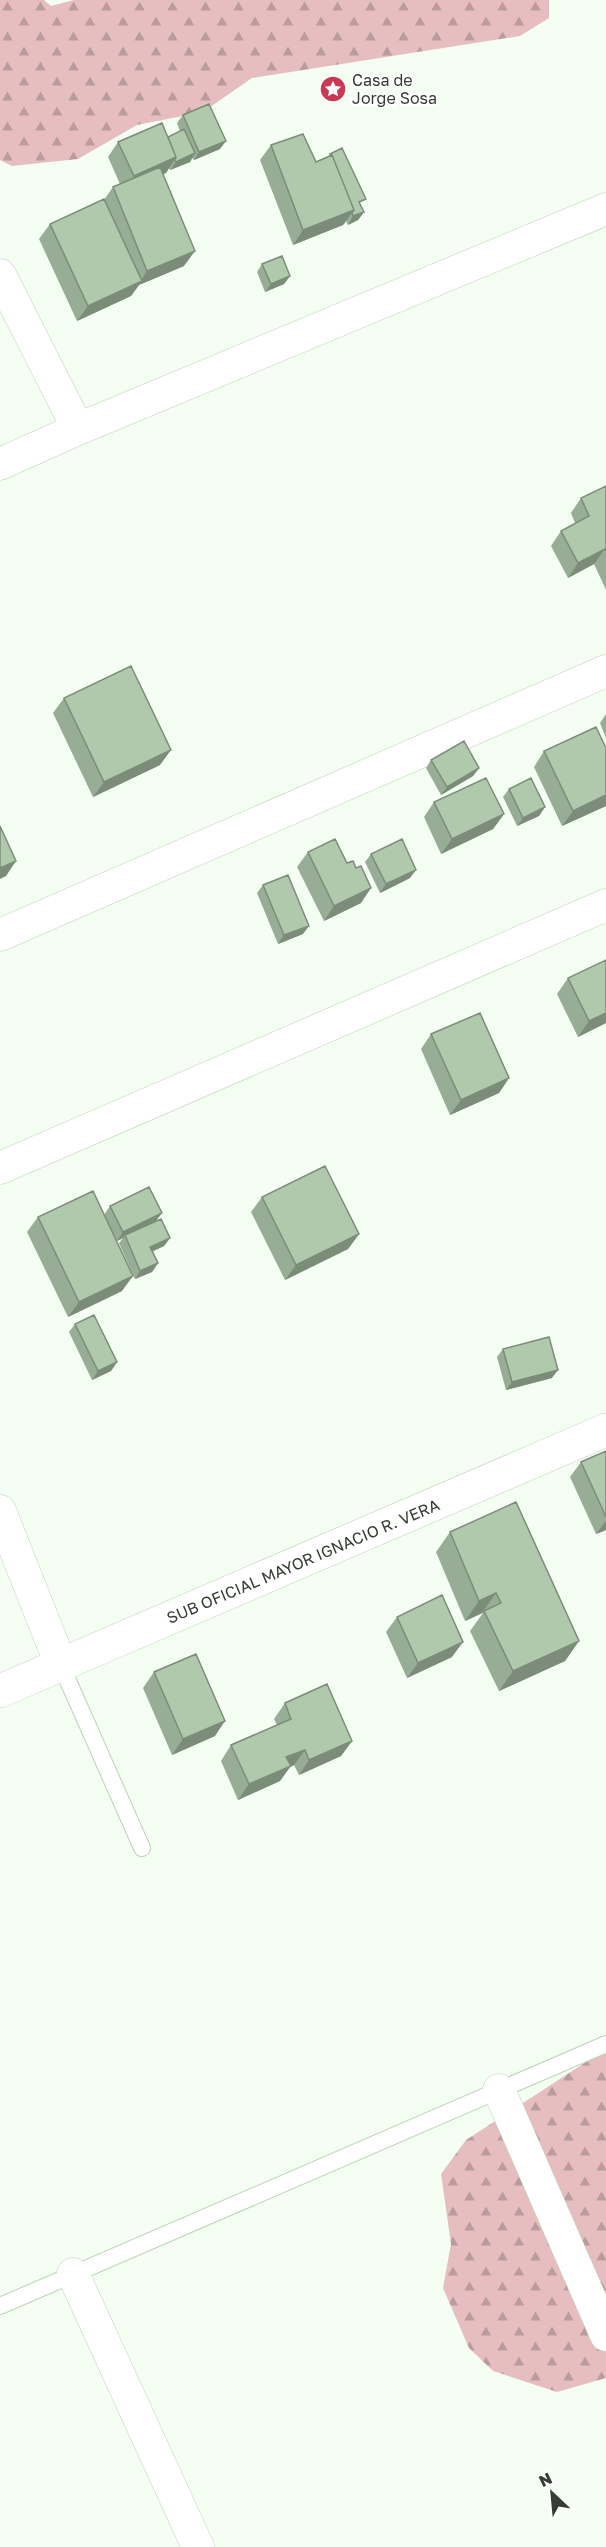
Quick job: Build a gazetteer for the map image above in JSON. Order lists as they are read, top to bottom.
{
  "streets": {
    "street": ["SUB OFICIAL MAYOR IGNACIO R. VERA"]
  },
  "places": {
    "place": ["Casa de Jorge Sosa"]
  },
  "north": "top left"
}
